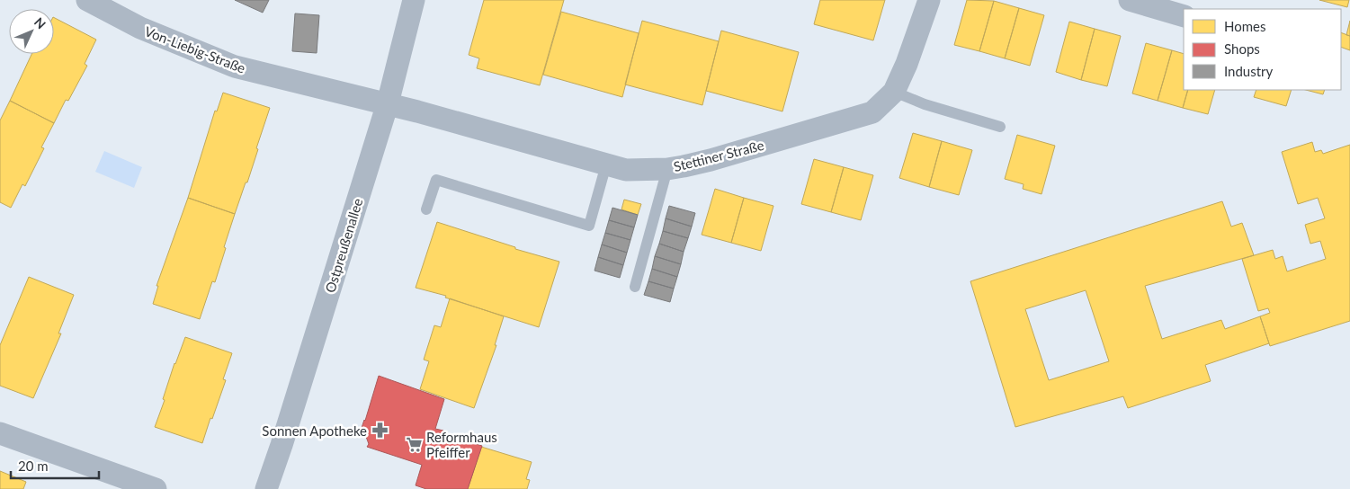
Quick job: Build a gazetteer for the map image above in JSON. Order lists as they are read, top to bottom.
{
  "streets": {
    "street": ["Von-Liebig-Straße", "Stettiner Straße", "Ostpreußenallee"]
  },
  "crossings": [
    ["Von-Liebig-Straße", "Stettiner Straße"],
    ["Von-Liebig-Straße", "Ostpreußenallee"],
    ["Stettiner Straße", "Ostpreußenallee"]
  ],
  "places": {
    "pharmacy": ["Sonnen Apotheke"],
    "supermarket": ["Reformhaus Pfeiffer"]
  },
  "legend": ["Homes", "Shops", "Industry"],
  "scale_bar": "20 m",
  "north": "top right"
}
